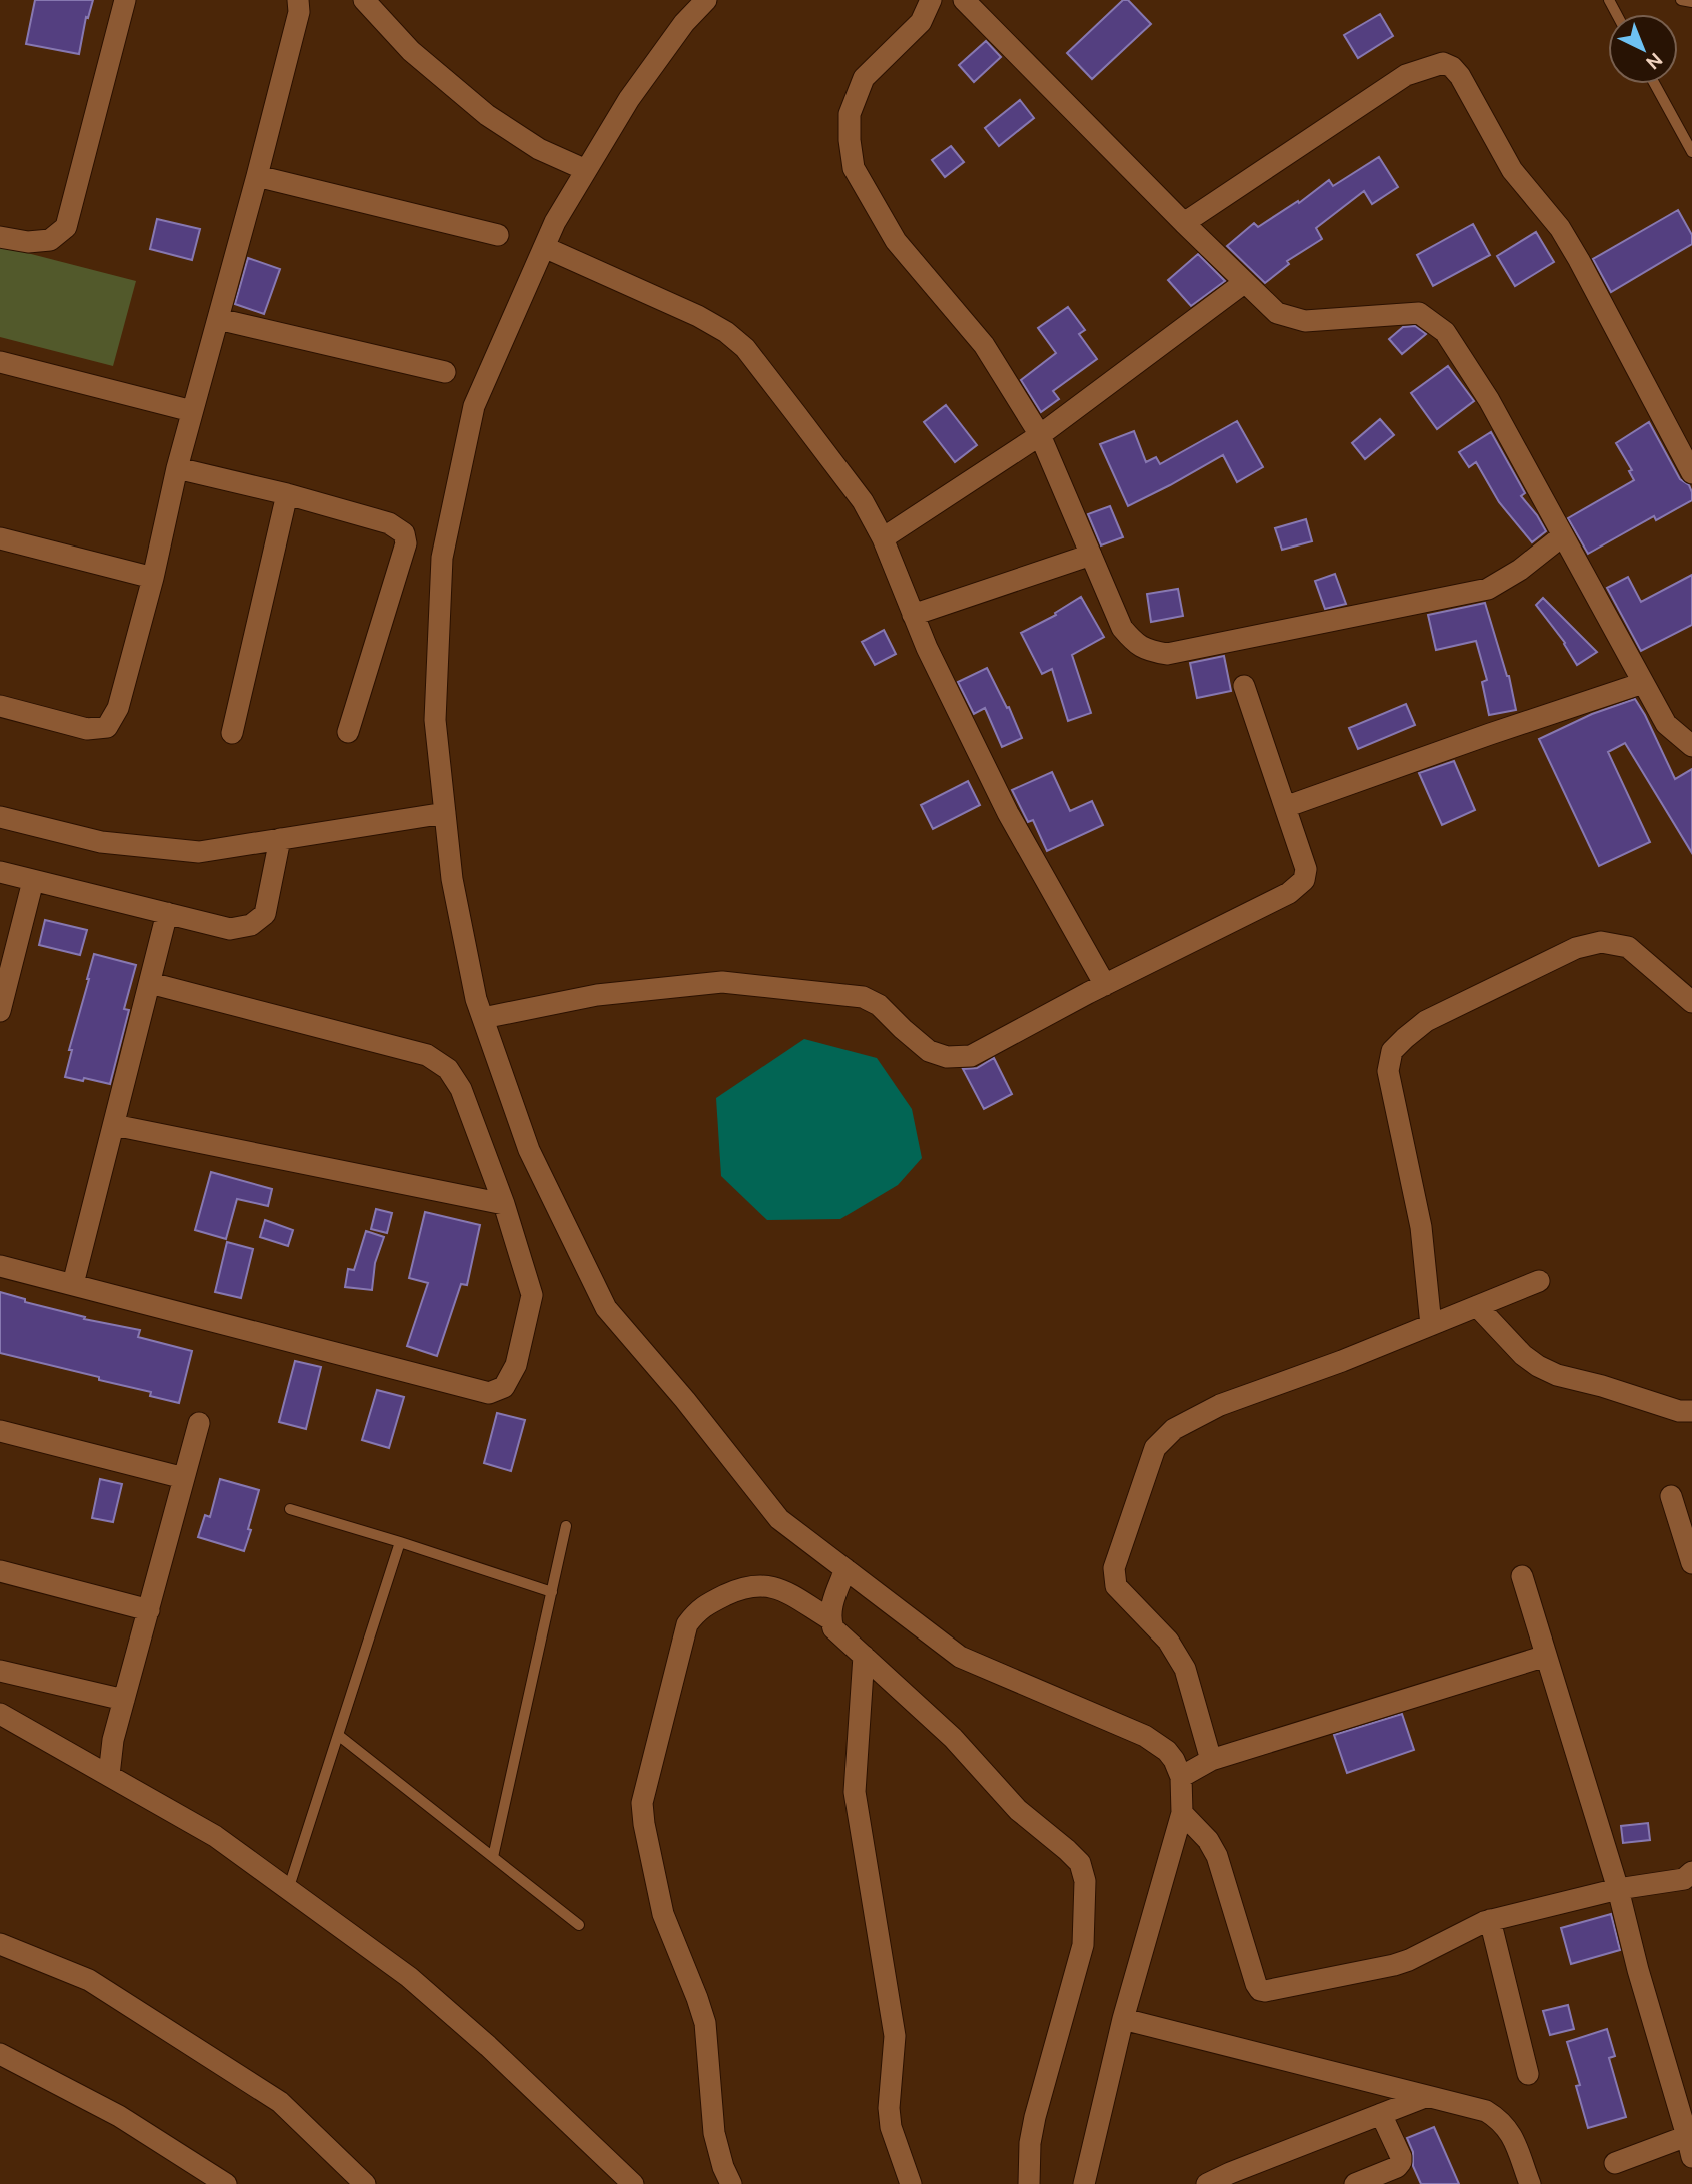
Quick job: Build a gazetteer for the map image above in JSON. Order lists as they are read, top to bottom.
{
  "north": "bottom right"
}
